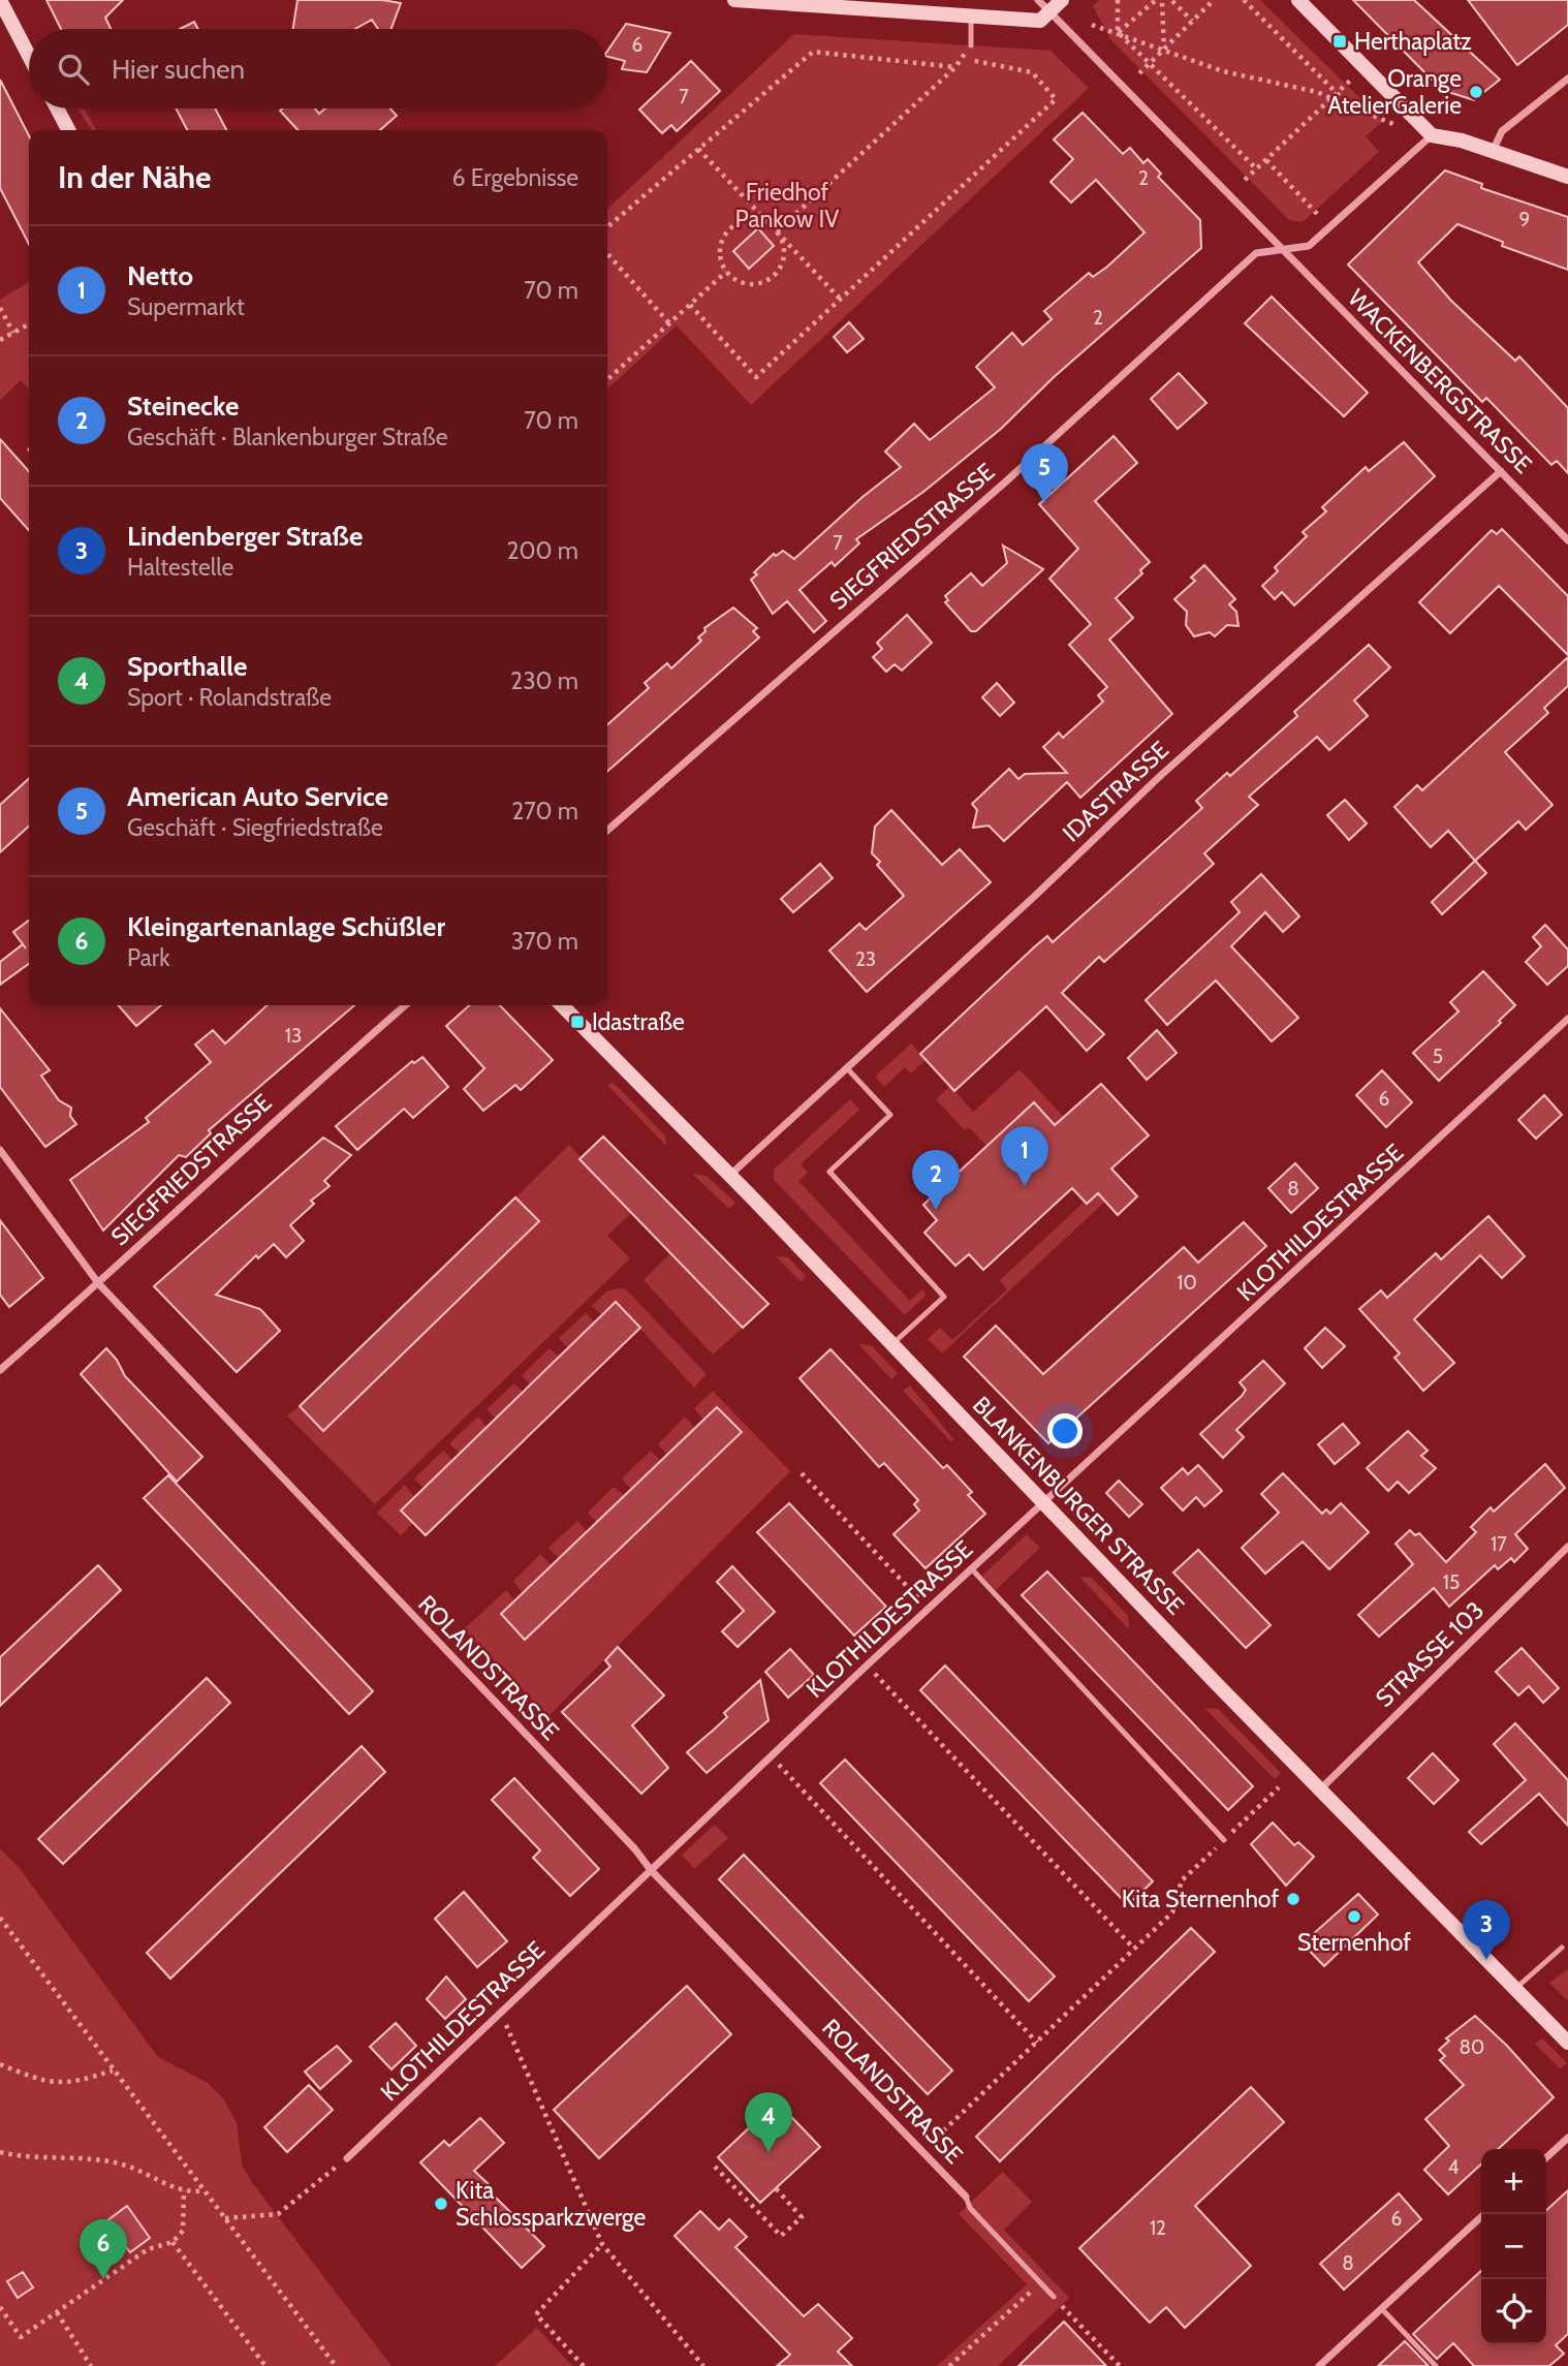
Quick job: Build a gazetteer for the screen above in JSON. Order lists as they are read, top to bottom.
{
  "streets": {
    "main road": ["BLANKENBURGER STRASSE"],
    "street": [
      "WACKENBERGSTRASSE",
      "SIEGFRIEDSTRASSE",
      "IDASTRASSE",
      "KLOTHILDESTRASSE",
      "STRASSE 103",
      "ROLANDSTRASSE"
    ]
  },
  "crossings": [
    ["WACKENBERGSTRASSE", "SIEGFRIEDSTRASSE"],
    ["WACKENBERGSTRASSE", "IDASTRASSE"],
    ["SIEGFRIEDSTRASSE", "ROLANDSTRASSE"],
    ["IDASTRASSE", "BLANKENBURGER STRASSE"],
    ["KLOTHILDESTRASSE", "BLANKENBURGER STRASSE"],
    ["KLOTHILDESTRASSE", "ROLANDSTRASSE"],
    ["BLANKENBURGER STRASSE", "STRASSE 103"]
  ],
  "parks": ["Friedhof Pankow IV"],
  "places": {
    "transit": ["Herthaplatz", "Idastraße"],
    "other": [
      "Orange AtelierGalerie",
      "Kita Sternenhof",
      "Sternenhof",
      "Kita Schlossparkzwerge"
    ]
  },
  "house_numbers": [
    "6",
    "7",
    "2",
    "9",
    "2",
    "7",
    "23",
    "13",
    "5",
    "6",
    "8",
    "10",
    "17",
    "15",
    "80",
    "4",
    "6",
    "12",
    "8"
  ],
  "page": {
    "search": "Hier suchen",
    "heading": ["In der Nähe", "6 Ergebnisse"],
    "list": [
      {
        "mark": "1",
        "name": "Netto",
        "note": "Supermarkt",
        "value": "70 m"
      },
      {
        "mark": "2",
        "name": "Steinecke",
        "note": "Geschäft · Blankenburger Straße",
        "value": "70 m"
      },
      {
        "mark": "3",
        "name": "Lindenberger Straße",
        "note": "Haltestelle",
        "value": "200 m"
      },
      {
        "mark": "4",
        "name": "Sporthalle",
        "note": "Sport · Rolandstraße",
        "value": "230 m"
      },
      {
        "mark": "5",
        "name": "American Auto Service",
        "note": "Geschäft · Siegfriedstraße",
        "value": "270 m"
      },
      {
        "mark": "6",
        "name": "Kleingartenanlage Schüßler",
        "note": "Park",
        "value": "370 m"
      }
    ],
    "pins": [
      "5",
      "1",
      "2",
      "3",
      "4",
      "6"
    ],
    "map_buttons": ["+", "−"]
  }
}
